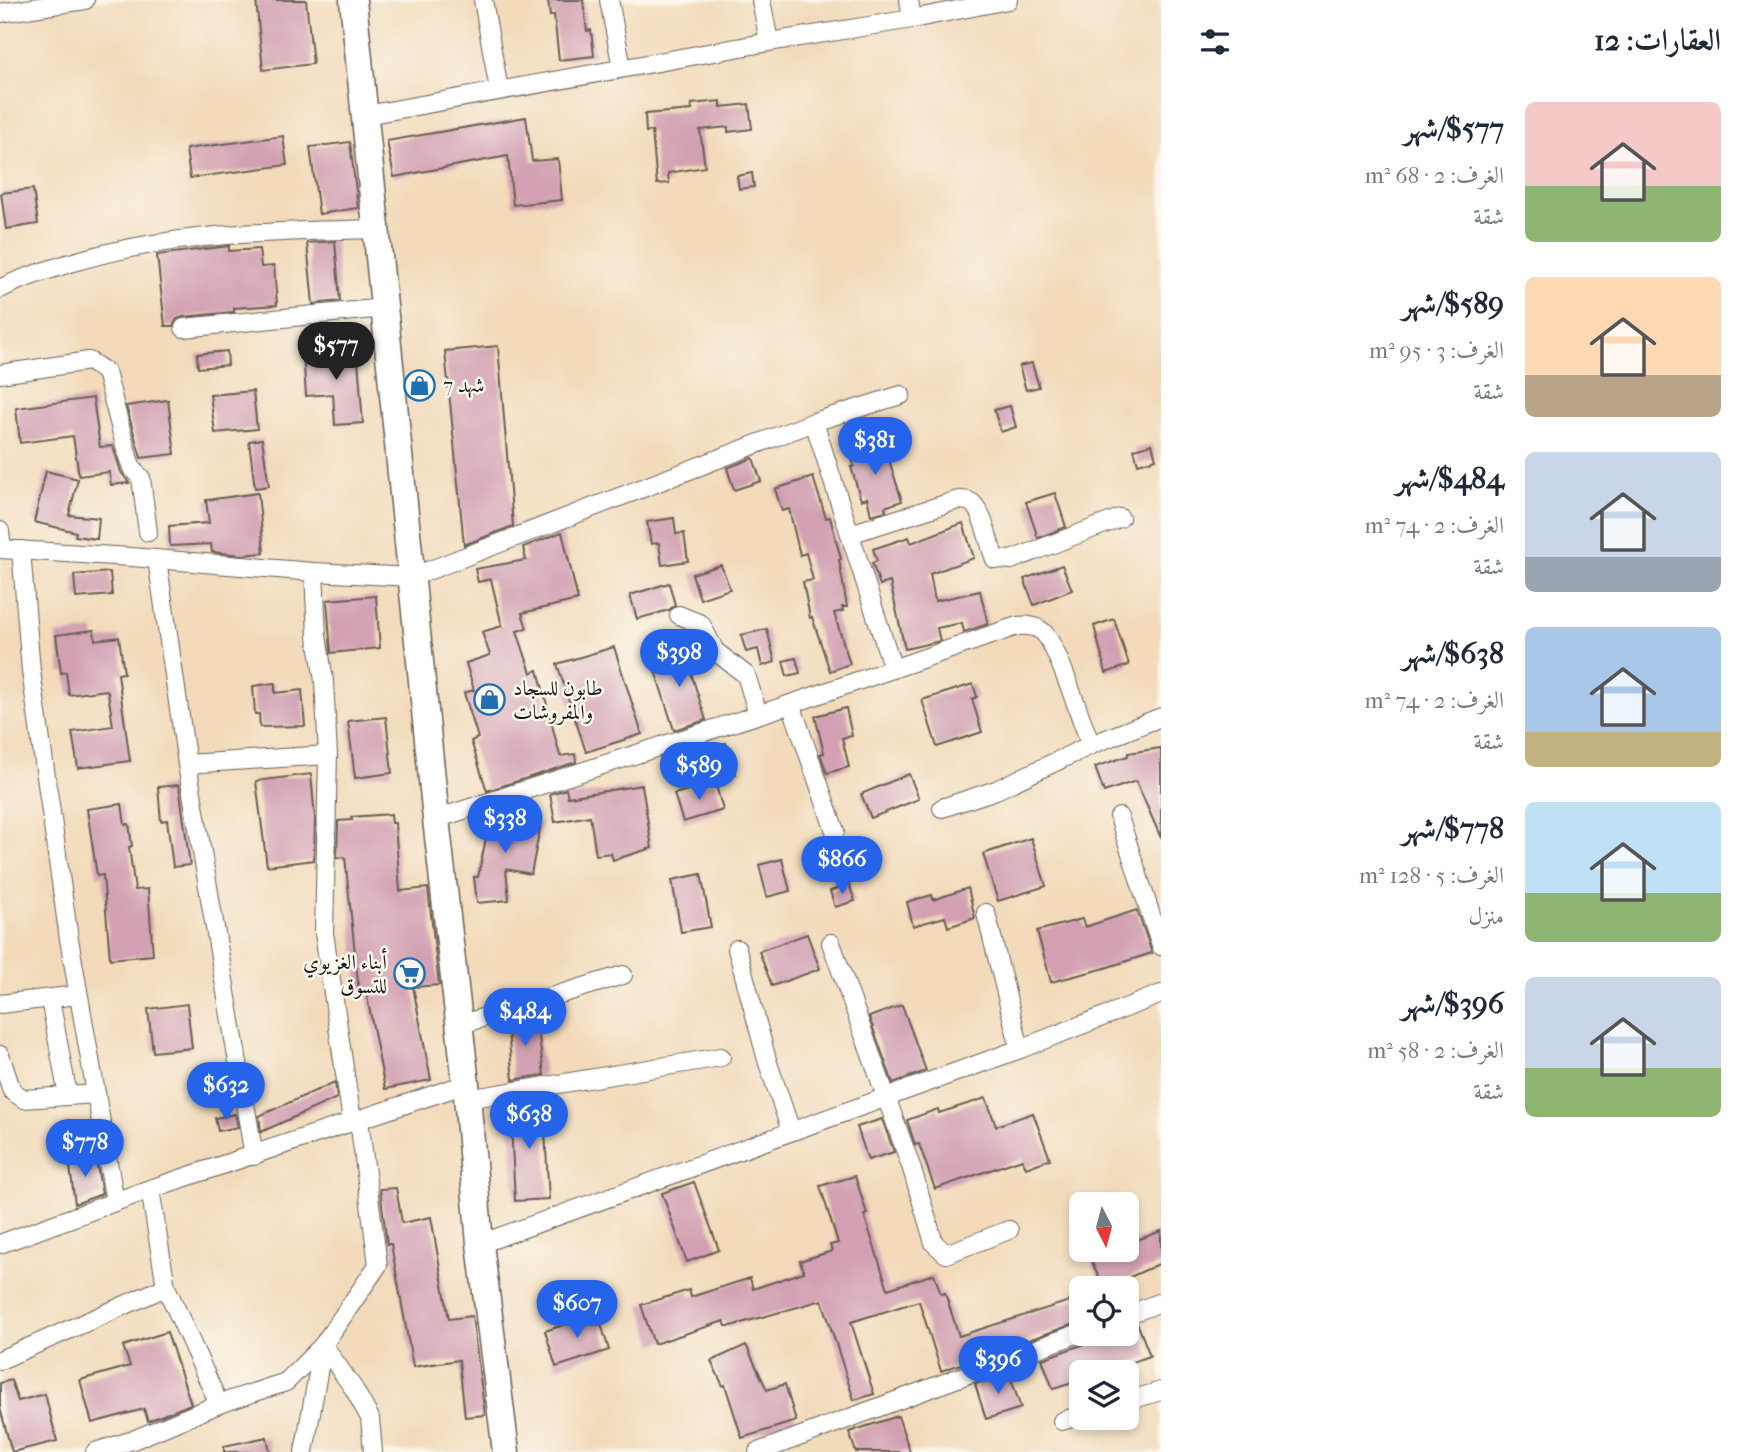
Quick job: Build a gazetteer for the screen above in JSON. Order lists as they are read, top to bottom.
{
  "places": {
    "shop": ["شهد 7", "طابون للسجاد والمفروشات"],
    "supermarket": ["أبناء الغزيوي للتسوق"]
  },
  "north": "bottom",
  "page": {
    "heading": "العقارات: 12",
    "list": [
      {
        "name": "$577/شهر",
        "note": "الغرف: 2 · 68 m² · شقة"
      },
      {
        "name": "$589/شهر",
        "note": "الغرف: 3 · 95 m² · شقة"
      },
      {
        "name": "$484/شهر",
        "note": "الغرف: 2 · 74 m² · شقة"
      },
      {
        "name": "$638/شهر",
        "note": "الغرف: 2 · 74 m² · شقة"
      },
      {
        "name": "$778/شهر",
        "note": "الغرف: 5 · 128 m² · منزل"
      },
      {
        "name": "$396/شهر",
        "note": "الغرف: 2 · 58 m² · شقة"
      }
    ],
    "price": [
      "$577",
      "$381",
      "$398",
      "$589",
      "$338",
      "$866",
      "$484",
      "$632",
      "$638",
      "$778",
      "$607",
      "$396"
    ]
  }
}
